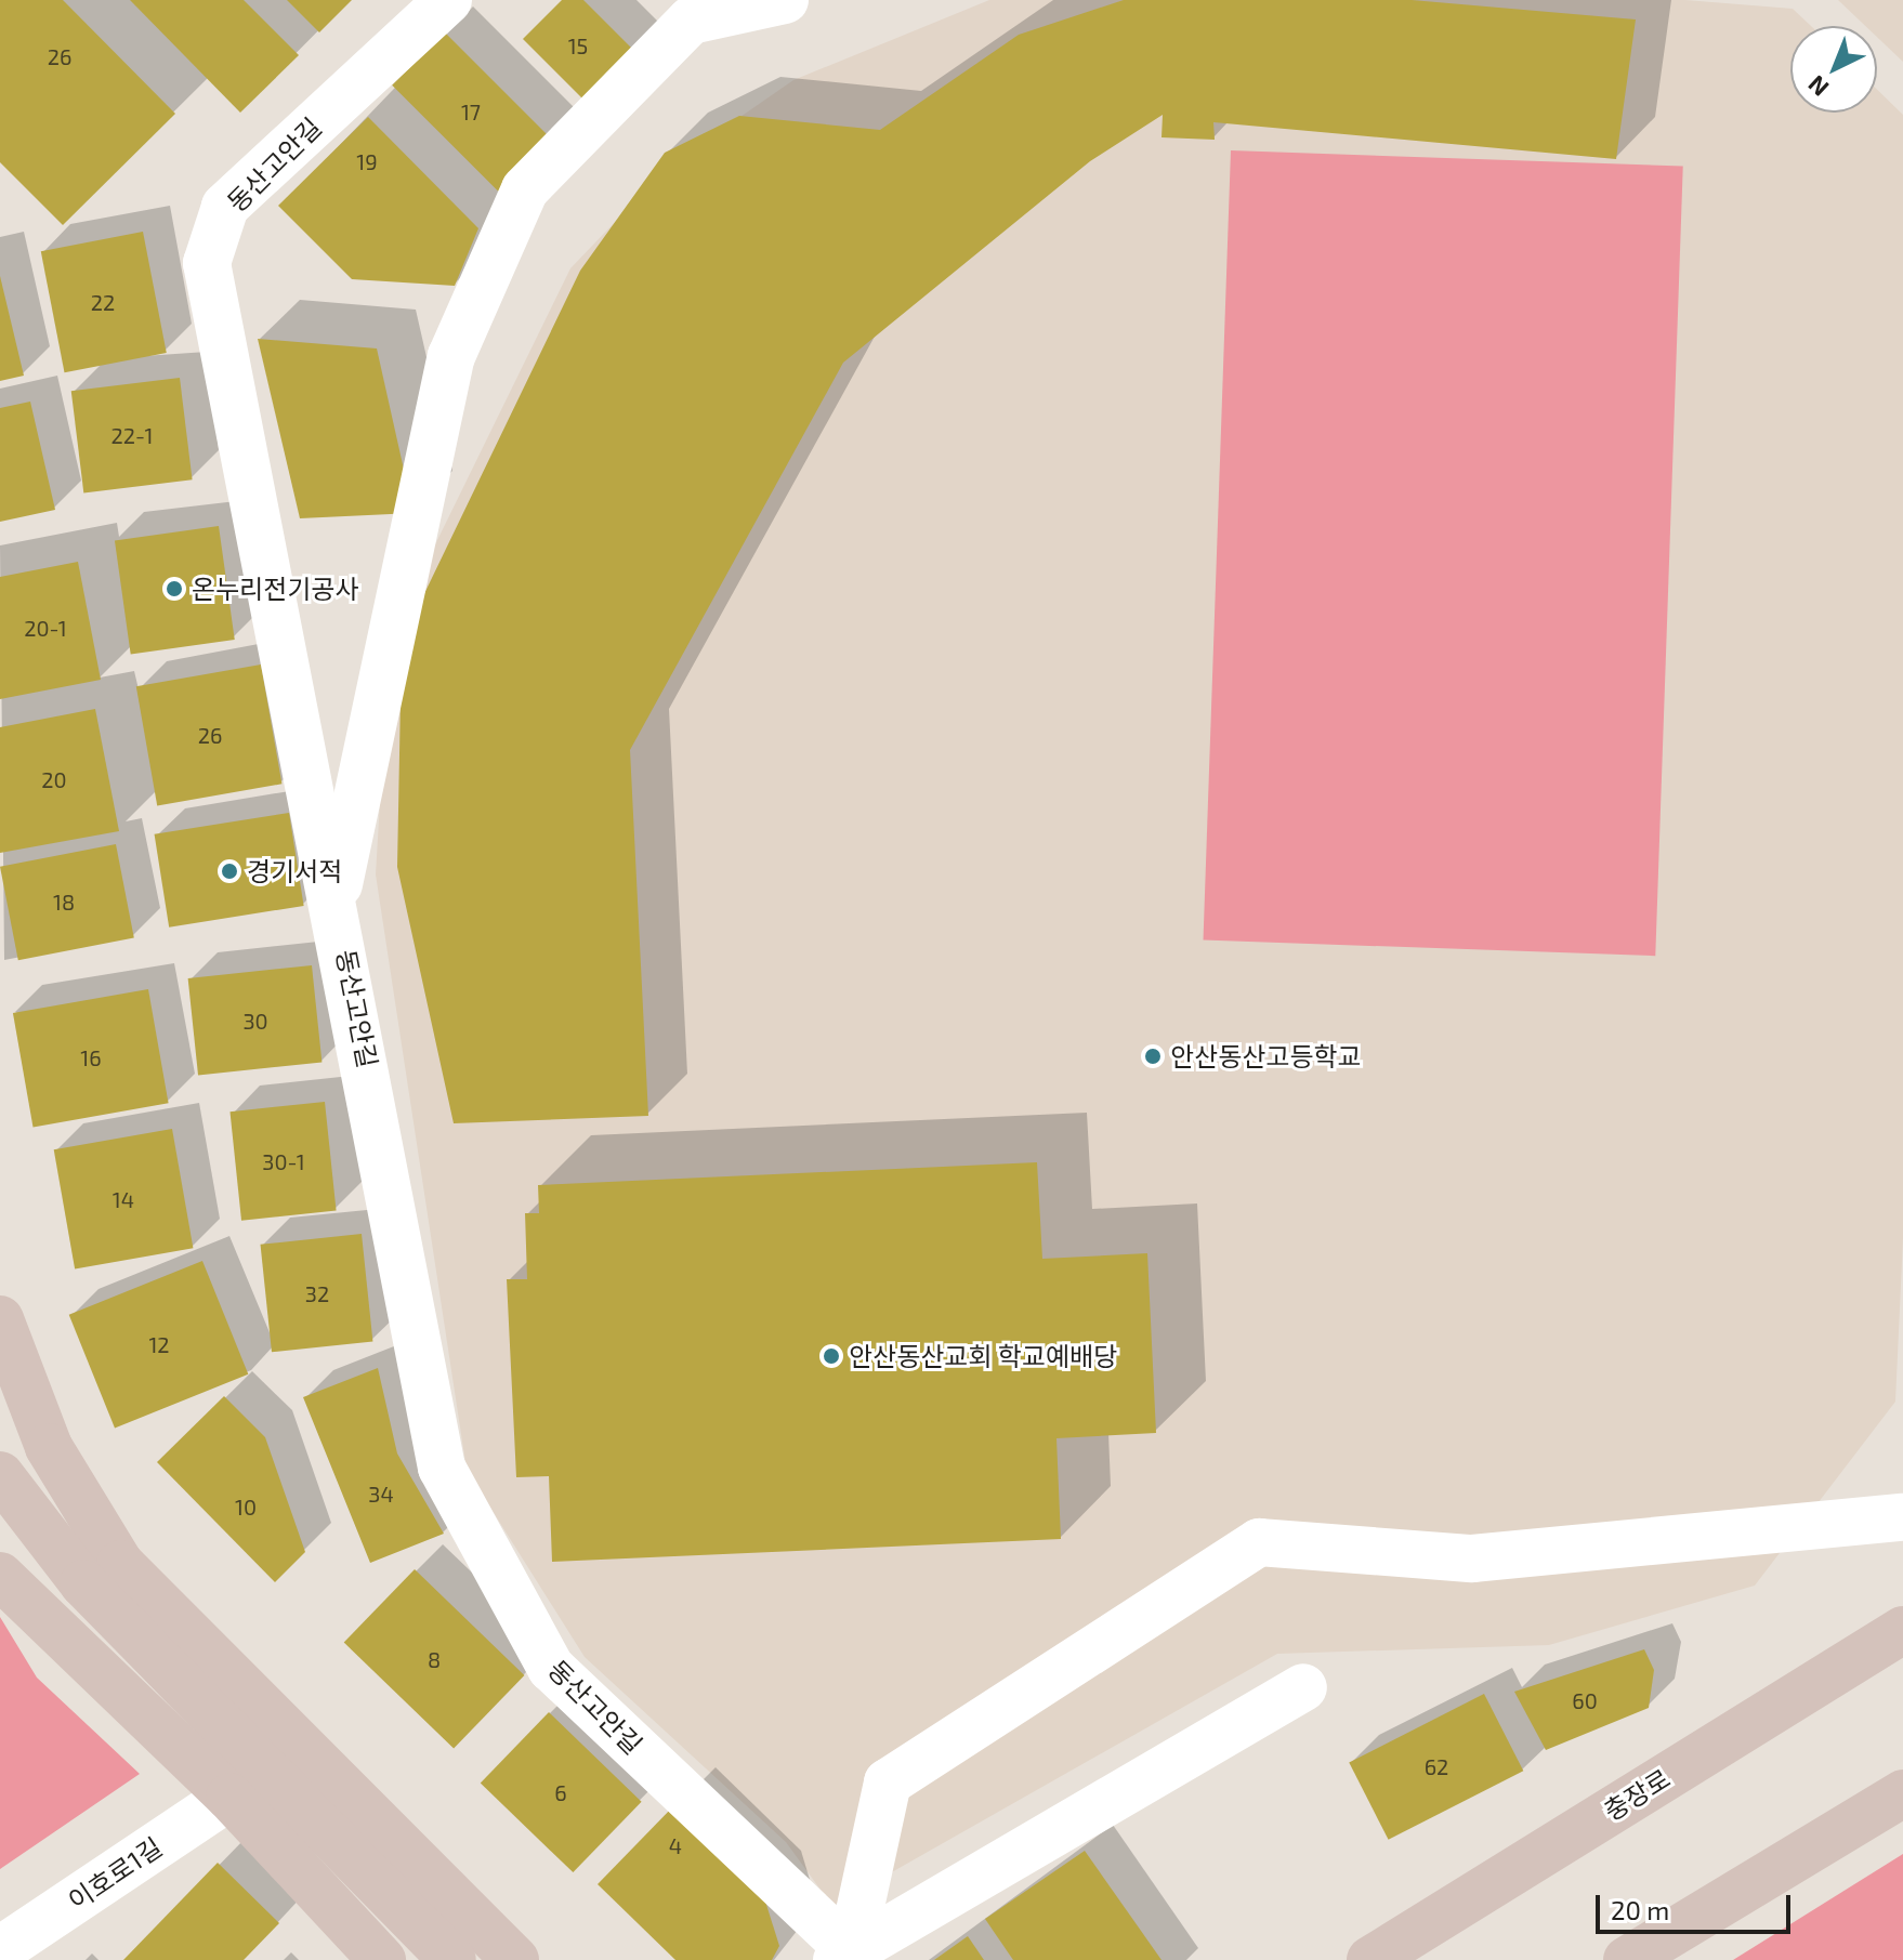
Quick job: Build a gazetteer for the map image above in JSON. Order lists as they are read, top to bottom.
{
  "streets": {
    "street": ["동산고안길", "충장로", "이호로1길"]
  },
  "places": [
    "온누리전기공사",
    "경기서적",
    "안산동산고등학교",
    "안산동산교회 학교예배당"
  ],
  "house_numbers": [
    "15",
    "26",
    "17",
    "19",
    "22",
    "22-1",
    "20-1",
    "26",
    "20",
    "18",
    "30",
    "16",
    "30-1",
    "14",
    "32",
    "12",
    "34",
    "10",
    "8",
    "60",
    "62",
    "6",
    "4"
  ],
  "scale_bar": "20 m",
  "north": "bottom left"
}
